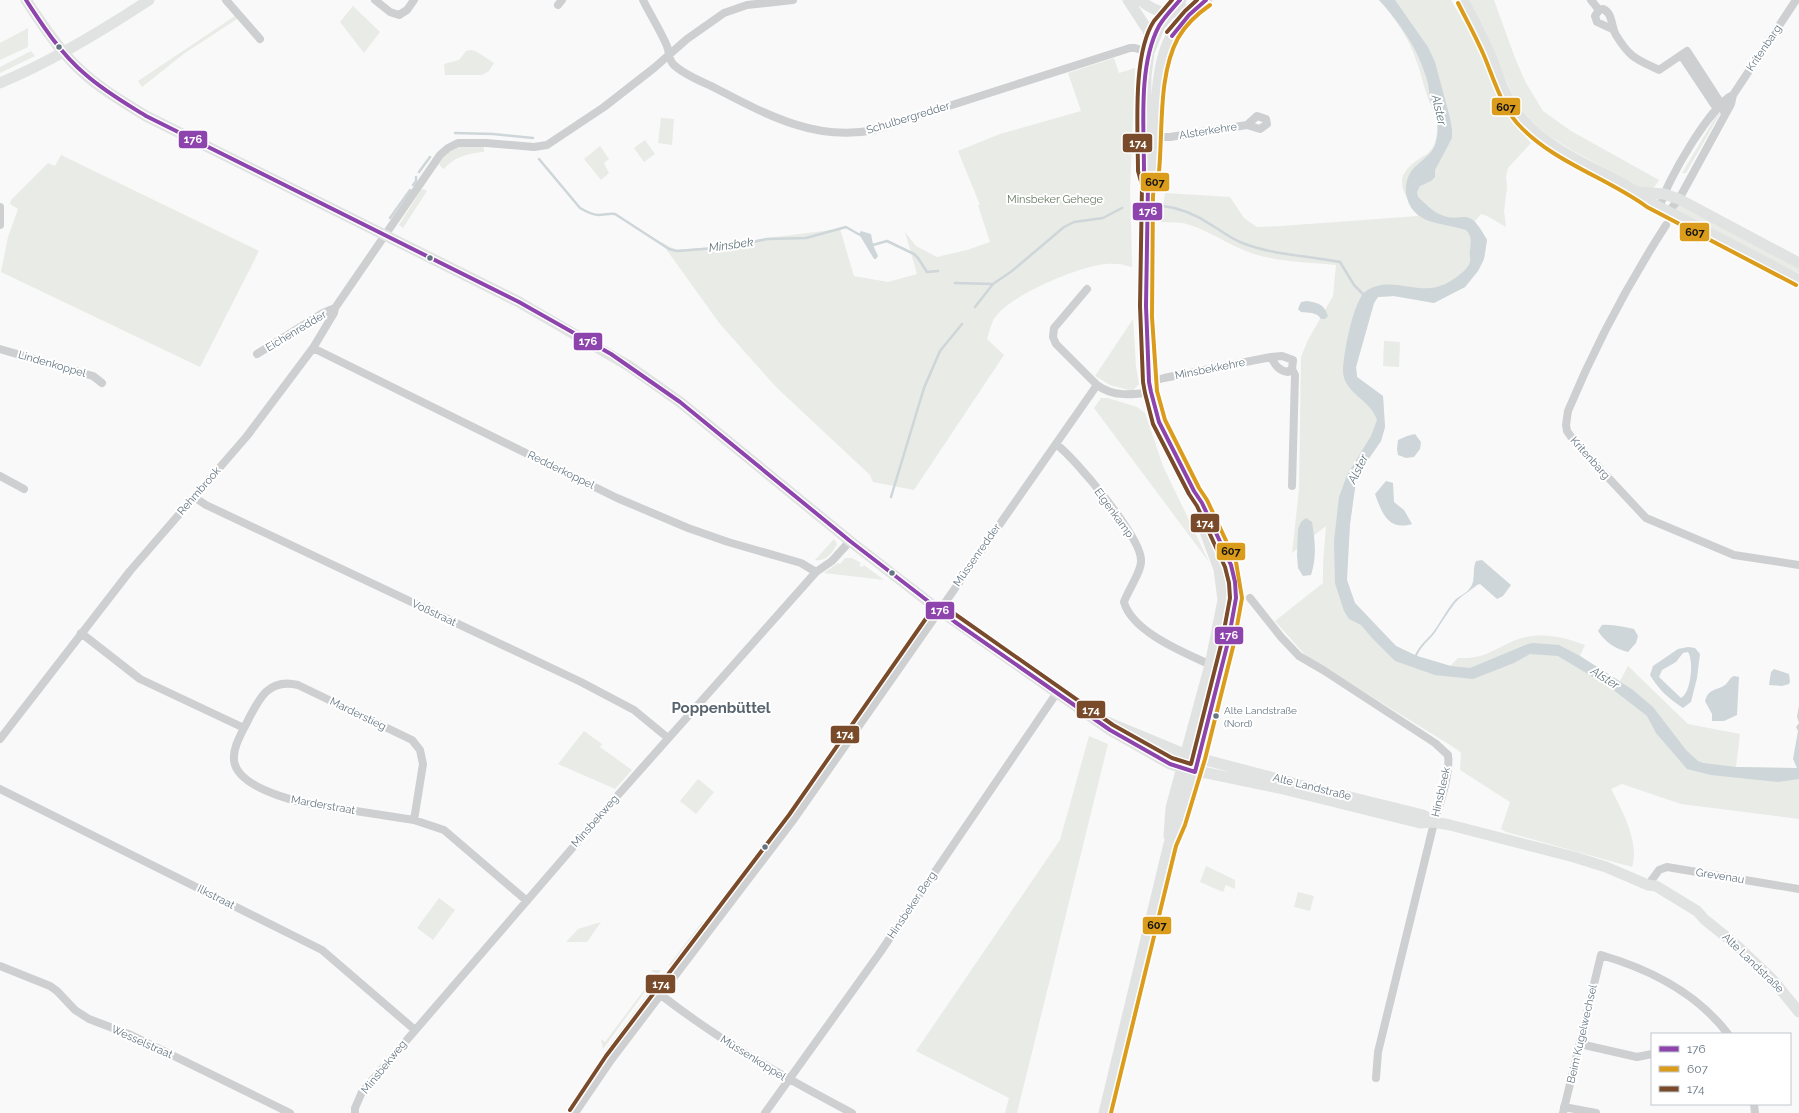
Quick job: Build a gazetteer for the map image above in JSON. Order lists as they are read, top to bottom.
{
  "streets": {
    "main road": ["Alte Landstraße"],
    "street": [
      "Kritenbarg",
      "Schulbergredder",
      "Alsterkehre",
      "Eichenredder",
      "Lindenkoppel",
      "Minsbekkehre",
      "Redderkoppel",
      "Rehmbrook",
      "Elgenkamp",
      "Müssenredder",
      "Voßstraat",
      "Marderstieg",
      "Hinsbleek",
      "Marderstraat",
      "Minsbekweg",
      "Grevenau",
      "Ilkstraat",
      "Hinsbeker Berg",
      "Beim Kugelwechsel",
      "Wesselstraat",
      "Müssenkoppel"
    ]
  },
  "crossings": [
    ["Schulbergredder", "Rehmbrook"],
    ["Eichenredder", "Rehmbrook"],
    ["Redderkoppel", "Rehmbrook"],
    ["Redderkoppel", "Minsbekweg"],
    ["Rehmbrook", "Voßstraat"],
    ["Elgenkamp", "Müssenredder"],
    ["Müssenredder", "Müssenkoppel"],
    ["Voßstraat", "Minsbekweg"],
    ["Marderstieg", "Marderstraat"],
    ["Alte Landstraße", "Hinsbleek"],
    ["Alte Landstraße", "Grevenau"],
    ["Marderstraat", "Minsbekweg"],
    ["Minsbekweg", "Ilkstraat"],
    ["Hinsbeker Berg", "Müssenkoppel"]
  ],
  "districts": ["Poppenbüttel"],
  "water": ["Alster", "Minsbek"],
  "parks": ["Minsbeker Gehege"],
  "places": ["Alte Landstraße (Nord)"],
  "lines": ["transit line 176", "transit line 174", "transit line 607"],
  "legend": ["176", "607", "174"]
}
